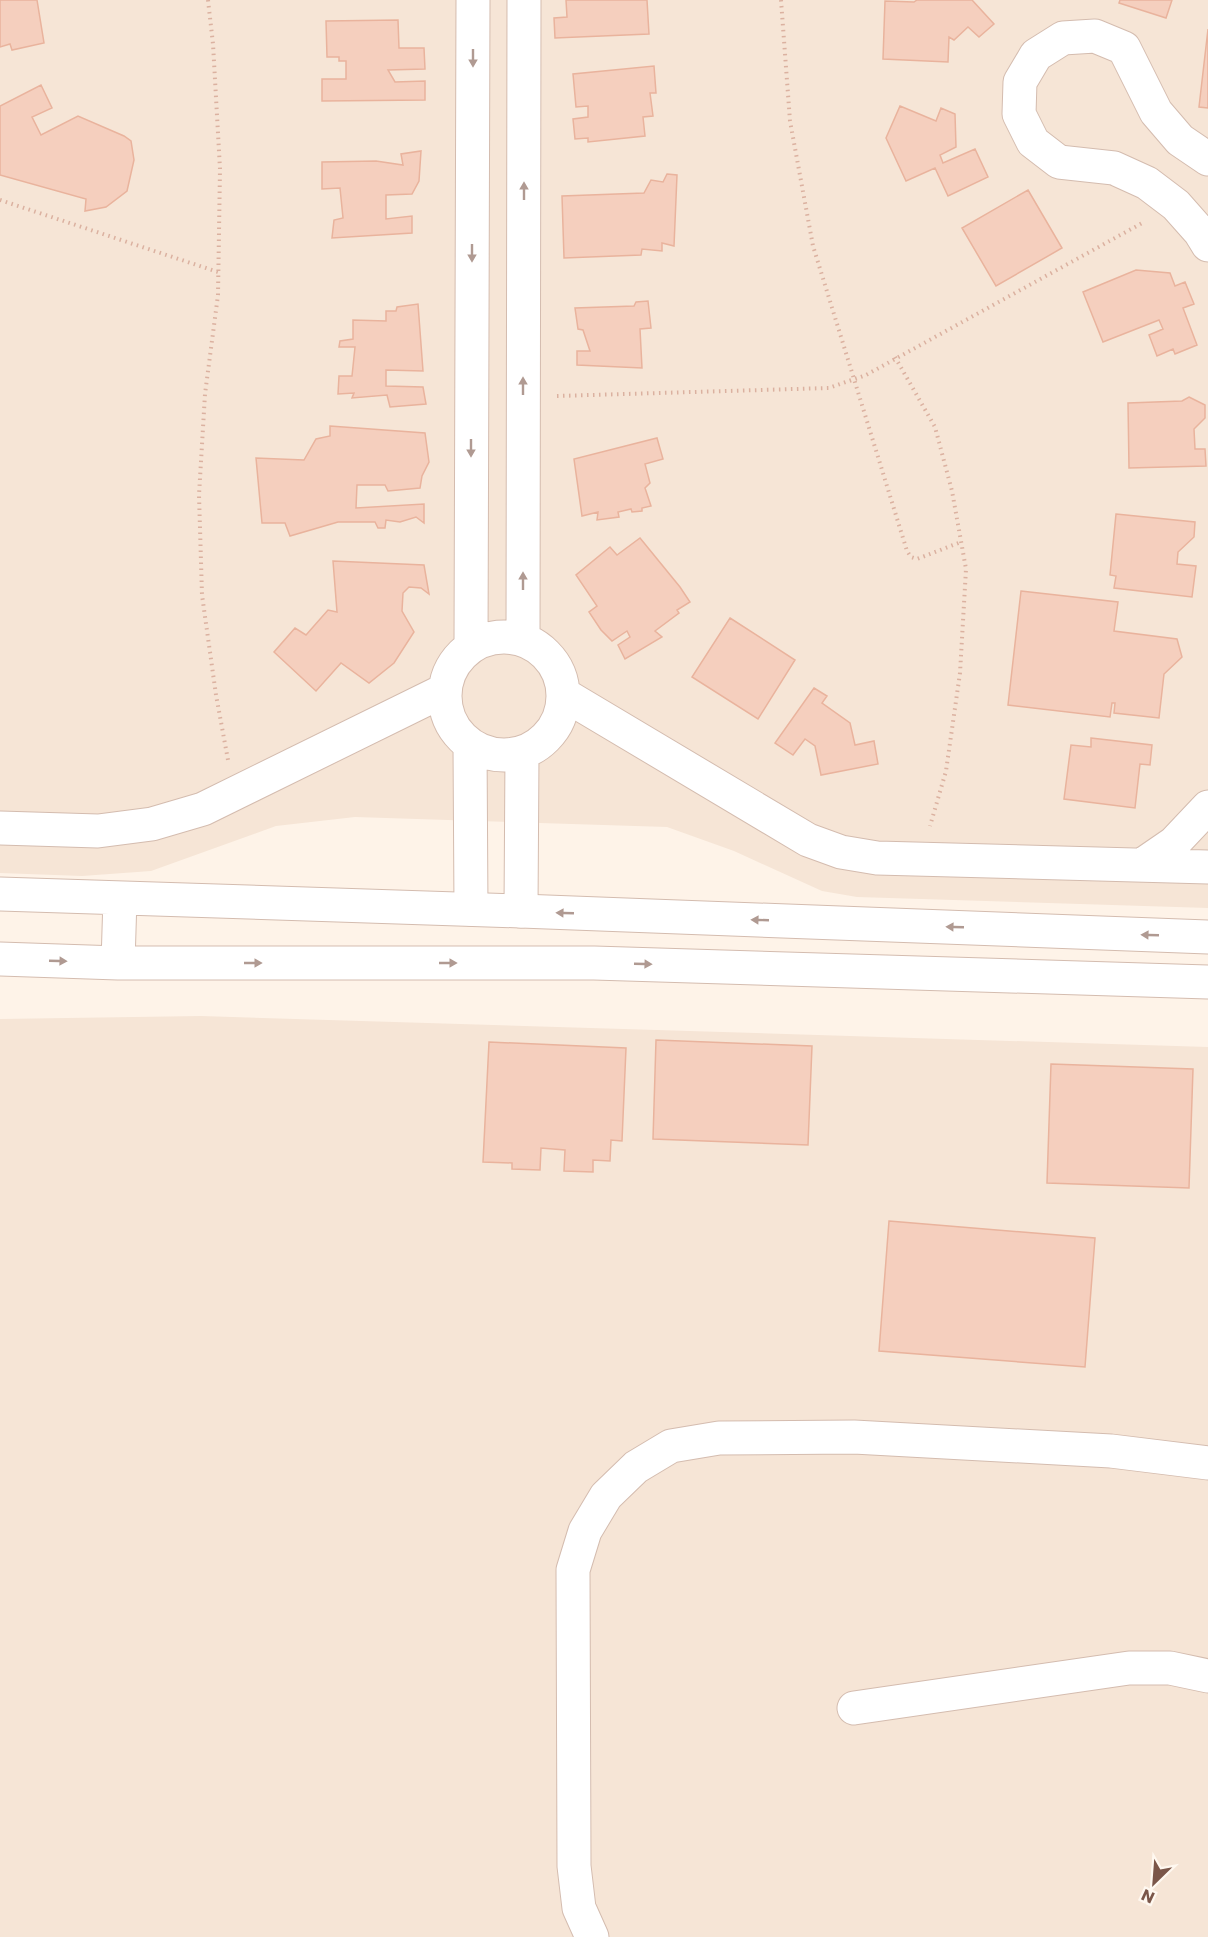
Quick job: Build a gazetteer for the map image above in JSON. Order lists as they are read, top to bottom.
{
  "north": "bottom left"
}
